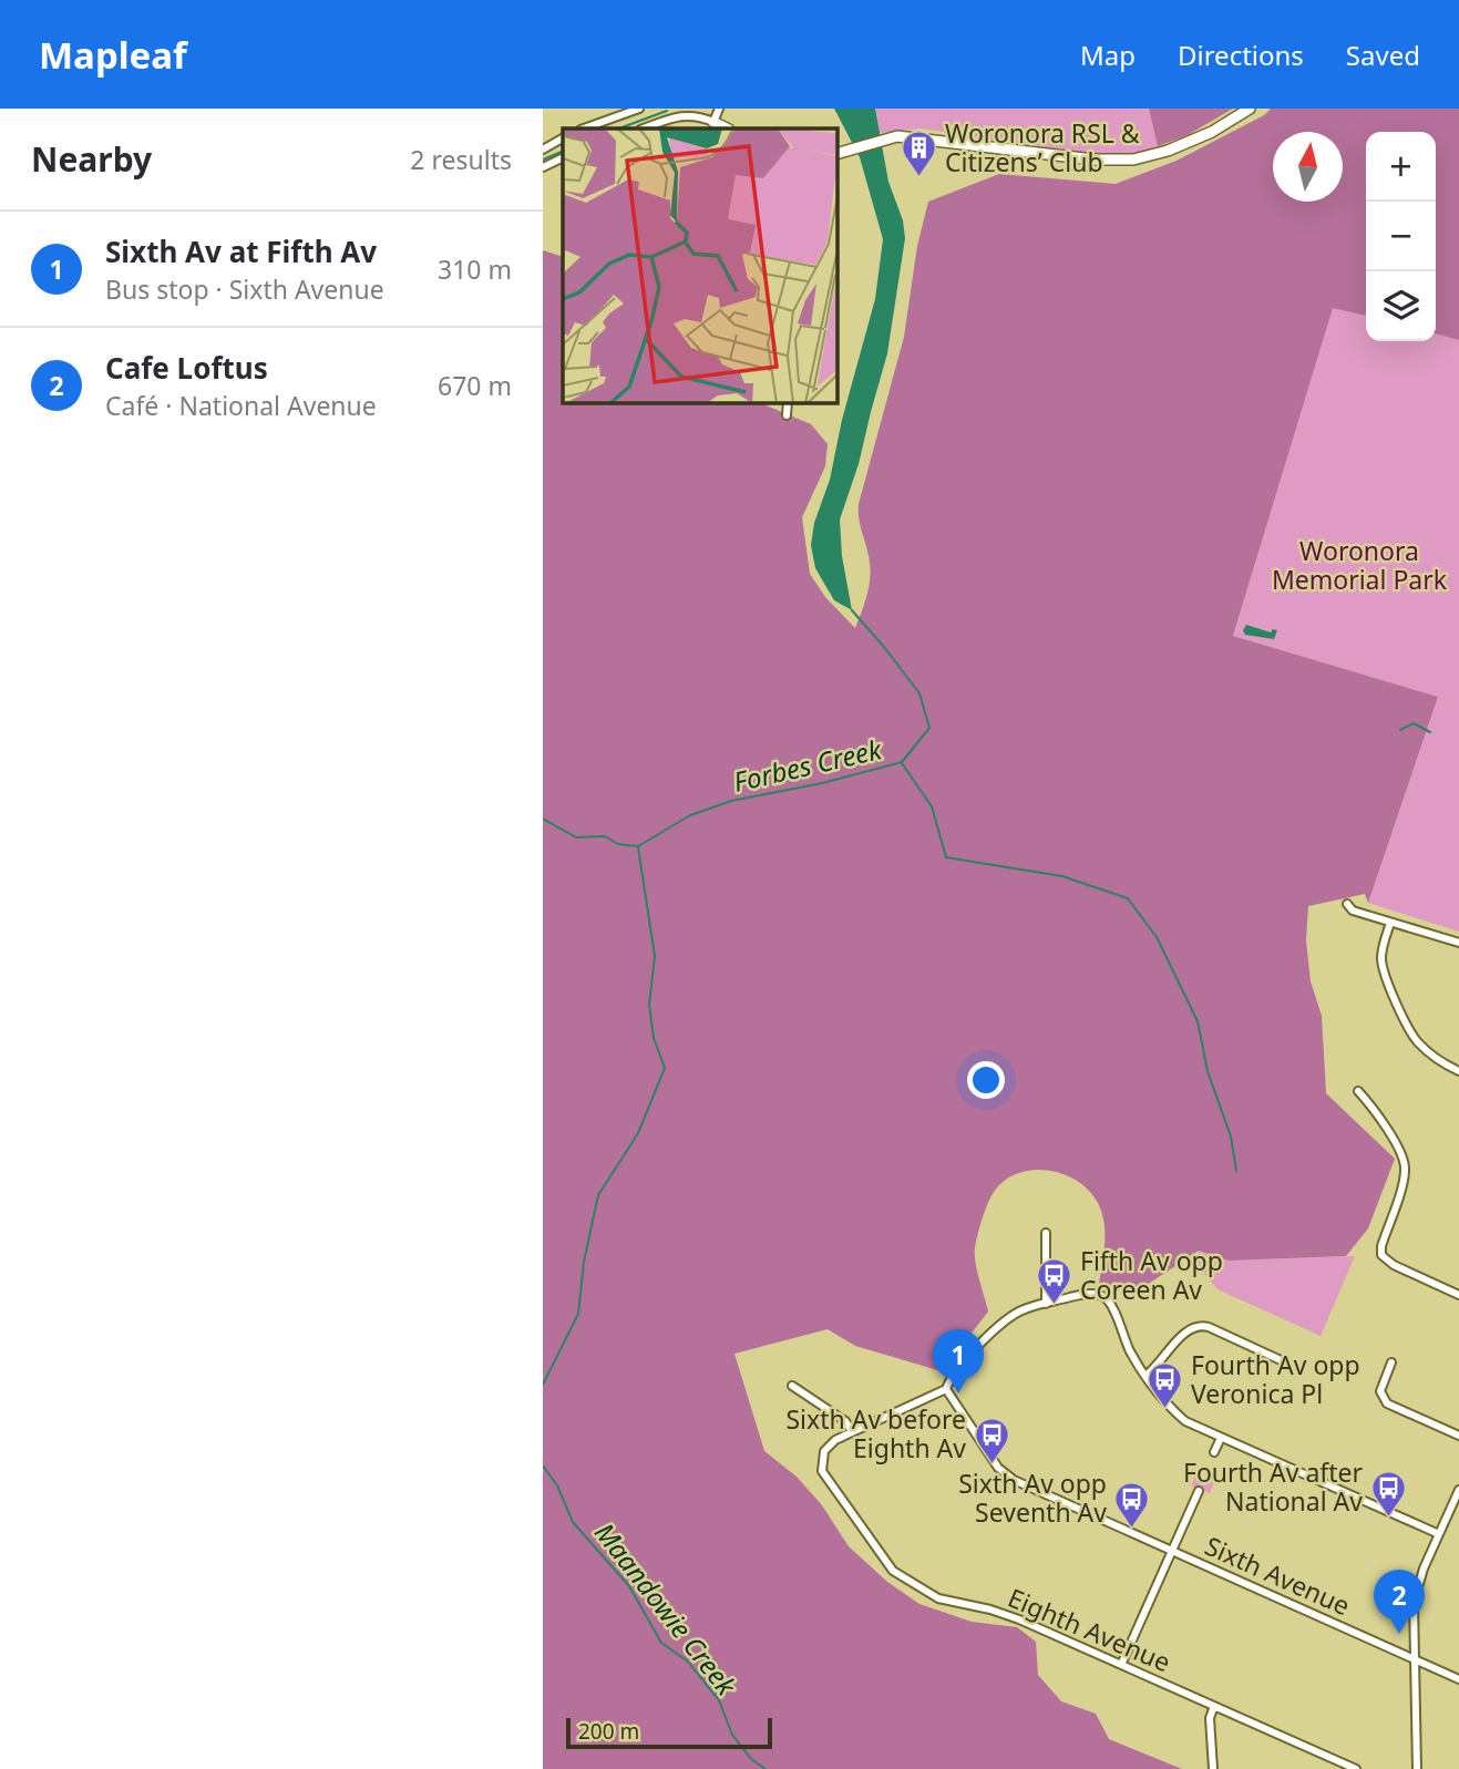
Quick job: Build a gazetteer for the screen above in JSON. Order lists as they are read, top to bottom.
{
  "streets": {
    "street": ["Sixth Avenue", "Eighth Avenue"]
  },
  "crossings": [
    ["Sixth Avenue", "Eighth Avenue"]
  ],
  "water": ["Forbes Creek", "Maandowie Creek"],
  "parks": ["Woronora Memorial Park"],
  "places": {
    "building": ["Woronora RSL & Citizens’ Club"],
    "bus stop": [
      "Fifth Av opp Coreen Av",
      "Fourth Av opp Veronica Pl",
      "Sixth Av before Eighth Av",
      "Fourth Av after National Av",
      "Sixth Av opp Seventh Av"
    ]
  },
  "scale_bar": "200 m",
  "north": "top",
  "page": {
    "header": "Mapleaf",
    "nav": ["Map", "Directions", "Saved"],
    "heading": ["Nearby", "2 results"],
    "map_buttons": ["+", "−"],
    "list": [
      {
        "mark": "1",
        "name": "Sixth Av at Fifth Av",
        "note": "Bus stop · Sixth Avenue",
        "value": "310 m"
      },
      {
        "mark": "2",
        "name": "Cafe Loftus",
        "note": "Café · National Avenue",
        "value": "670 m"
      }
    ],
    "pins": ["1", "2"],
    "scale": "200 m"
  }
}
